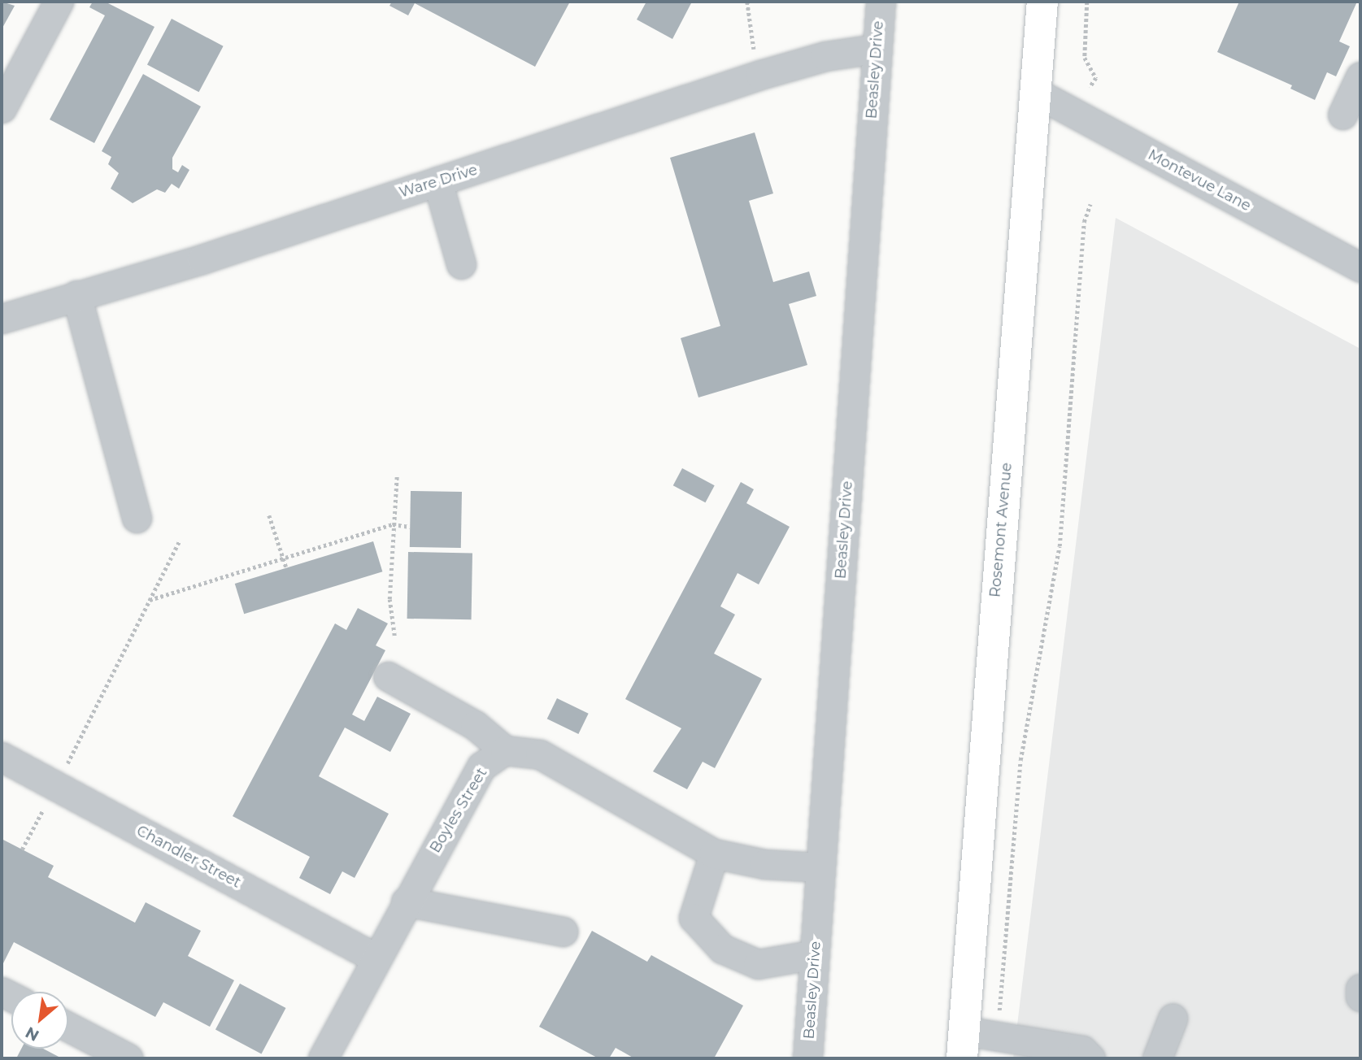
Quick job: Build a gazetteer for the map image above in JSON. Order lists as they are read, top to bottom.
{
  "streets": {
    "main road": ["Rosemont Avenue"],
    "street": [
      "Beasley Drive",
      "Montevue Lane",
      "Ware Drive",
      "Boyles Street",
      "Chandler Street"
    ]
  },
  "crossings": [
    ["Beasley Drive", "Ware Drive"],
    ["Montevue Lane", "Rosemont Avenue"],
    ["Boyles Street", "Chandler Street"]
  ],
  "north": "bottom left"
}
